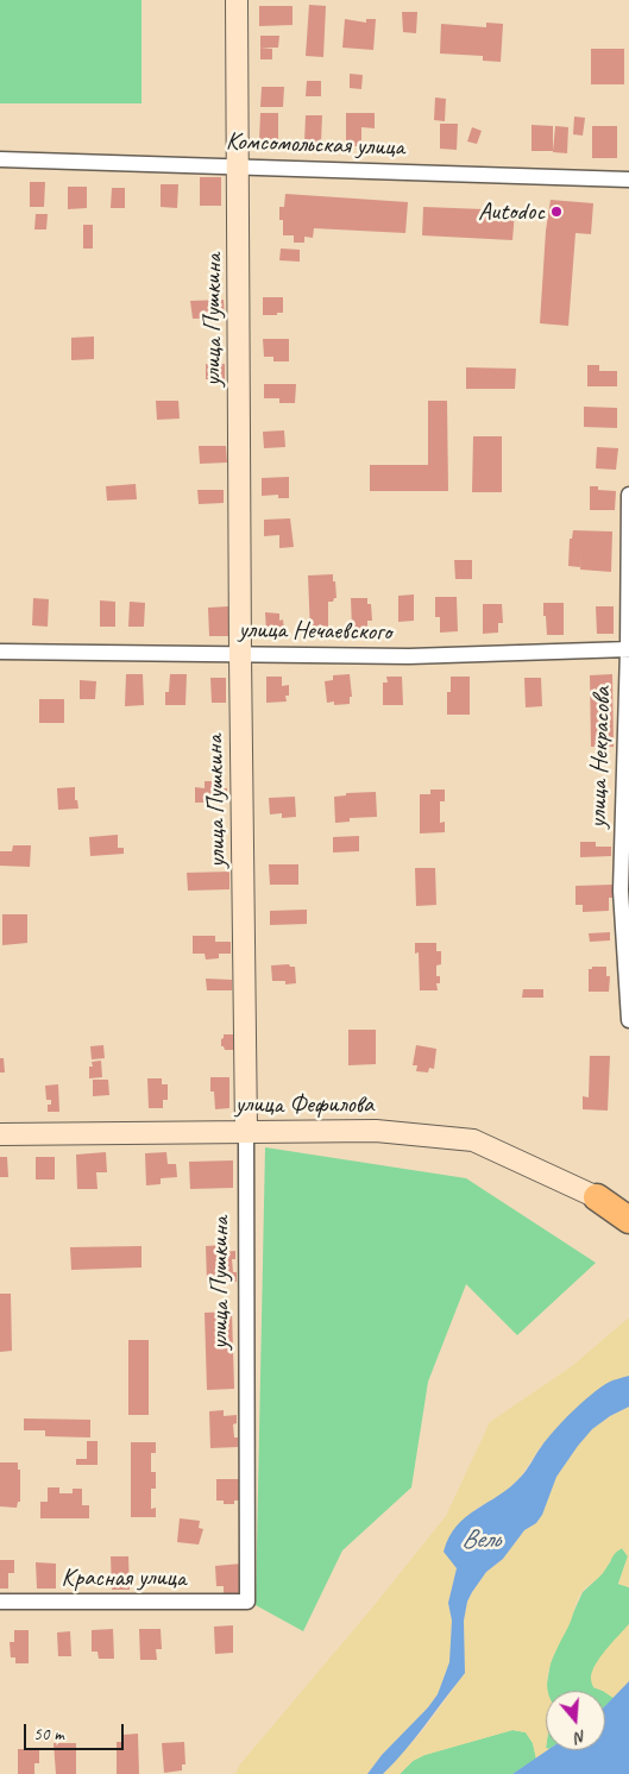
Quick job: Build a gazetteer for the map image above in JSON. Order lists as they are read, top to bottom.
{
  "streets": {
    "main road": ["улица Пушкина", "улица Фефилова"],
    "street": [
      "Комсомольская улица",
      "улица Нечаевского",
      "улица Некрасова",
      "Красная улица"
    ]
  },
  "crossings": [
    ["Комсомольская улица", "улица Пушкина"],
    ["улица Пушкина", "улица Нечаевского"],
    ["улица Пушкина", "улица Фефилова"],
    ["улица Пушкина", "Красная улица"],
    ["улица Нечаевского", "улица Некрасова"]
  ],
  "water": ["Вель"],
  "places": ["Autodoc"],
  "scale_bar": "50 m",
  "north": "bottom"
}
